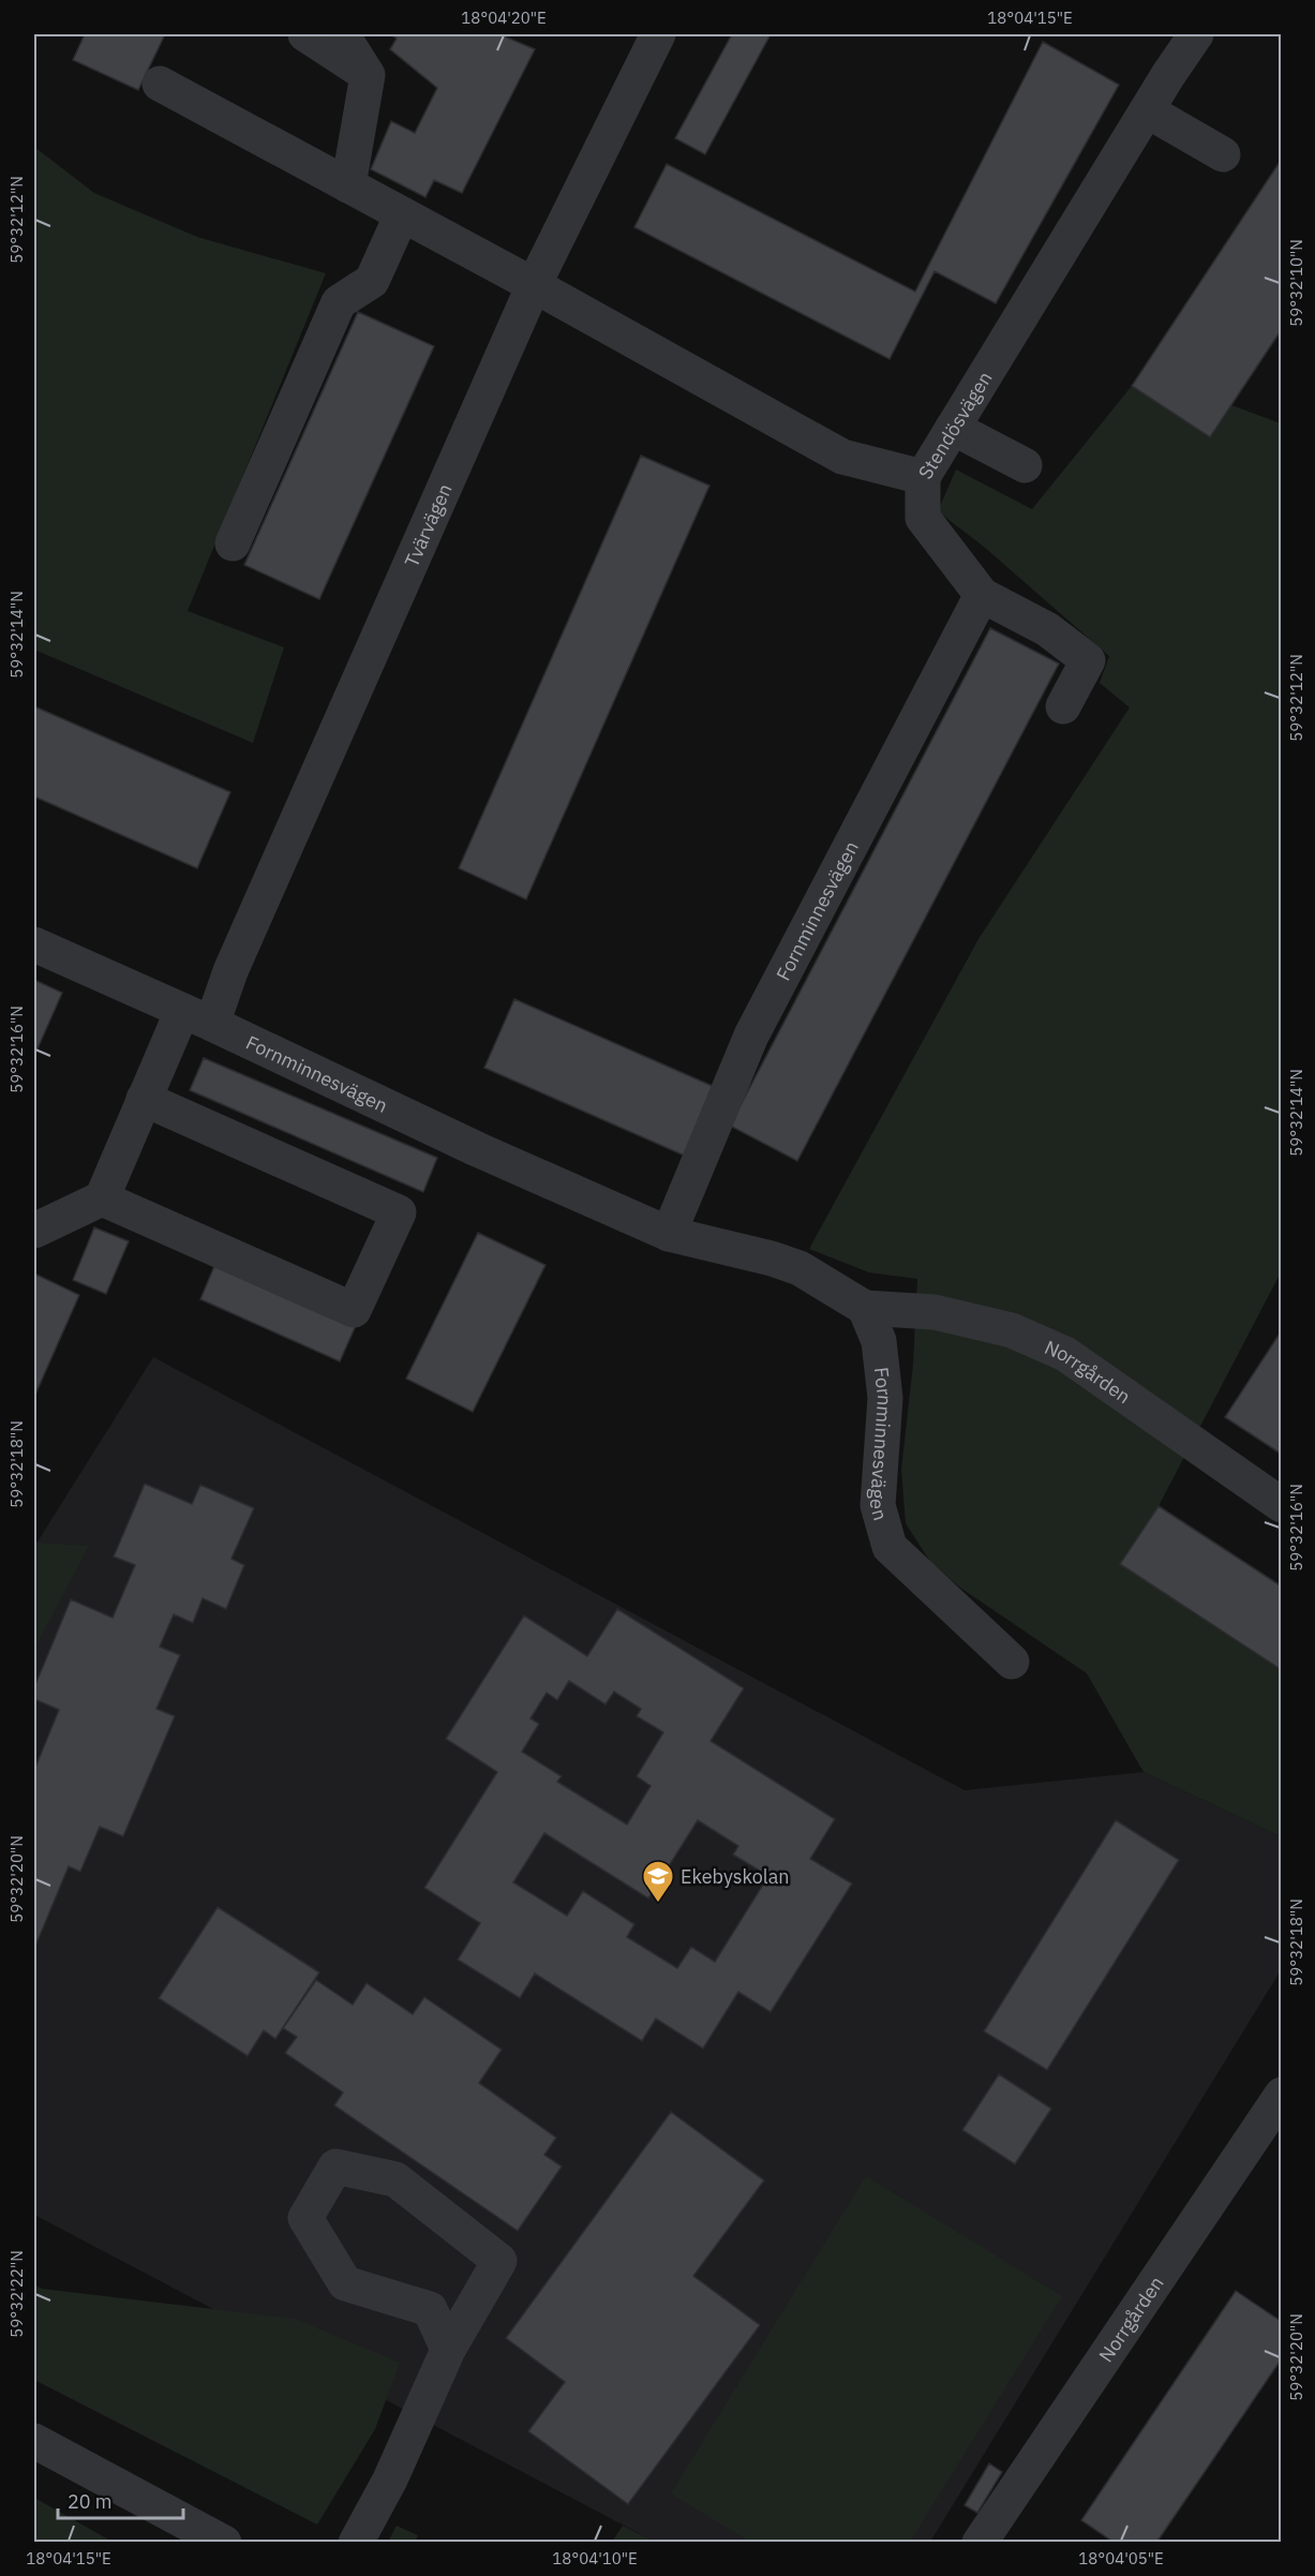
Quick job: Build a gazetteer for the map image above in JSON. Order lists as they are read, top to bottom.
{
  "streets": {
    "street": [
      "Stendösvägen",
      "Tvärvägen",
      "Fornminnesvägen",
      "Norrgården"
    ]
  },
  "crossings": [
    ["Stendösvägen", "Tvärvägen"],
    ["Tvärvägen", "Fornminnesvägen"],
    ["Fornminnesvägen", "Norrgården"]
  ],
  "places": {
    "school or university": ["Ekebyskolan"]
  },
  "scale_bar": "20 m",
  "coordinates": [
    "18°04'20\"E",
    "18°04'15\"E",
    "59°32'12\"N",
    "59°32'10\"N",
    "59°32'14\"N",
    "59°32'16\"N",
    "59°32'18\"N",
    "59°32'20\"N",
    "59°32'22\"N",
    "18°04'10\"E",
    "18°04'05\"E"
  ]
}
